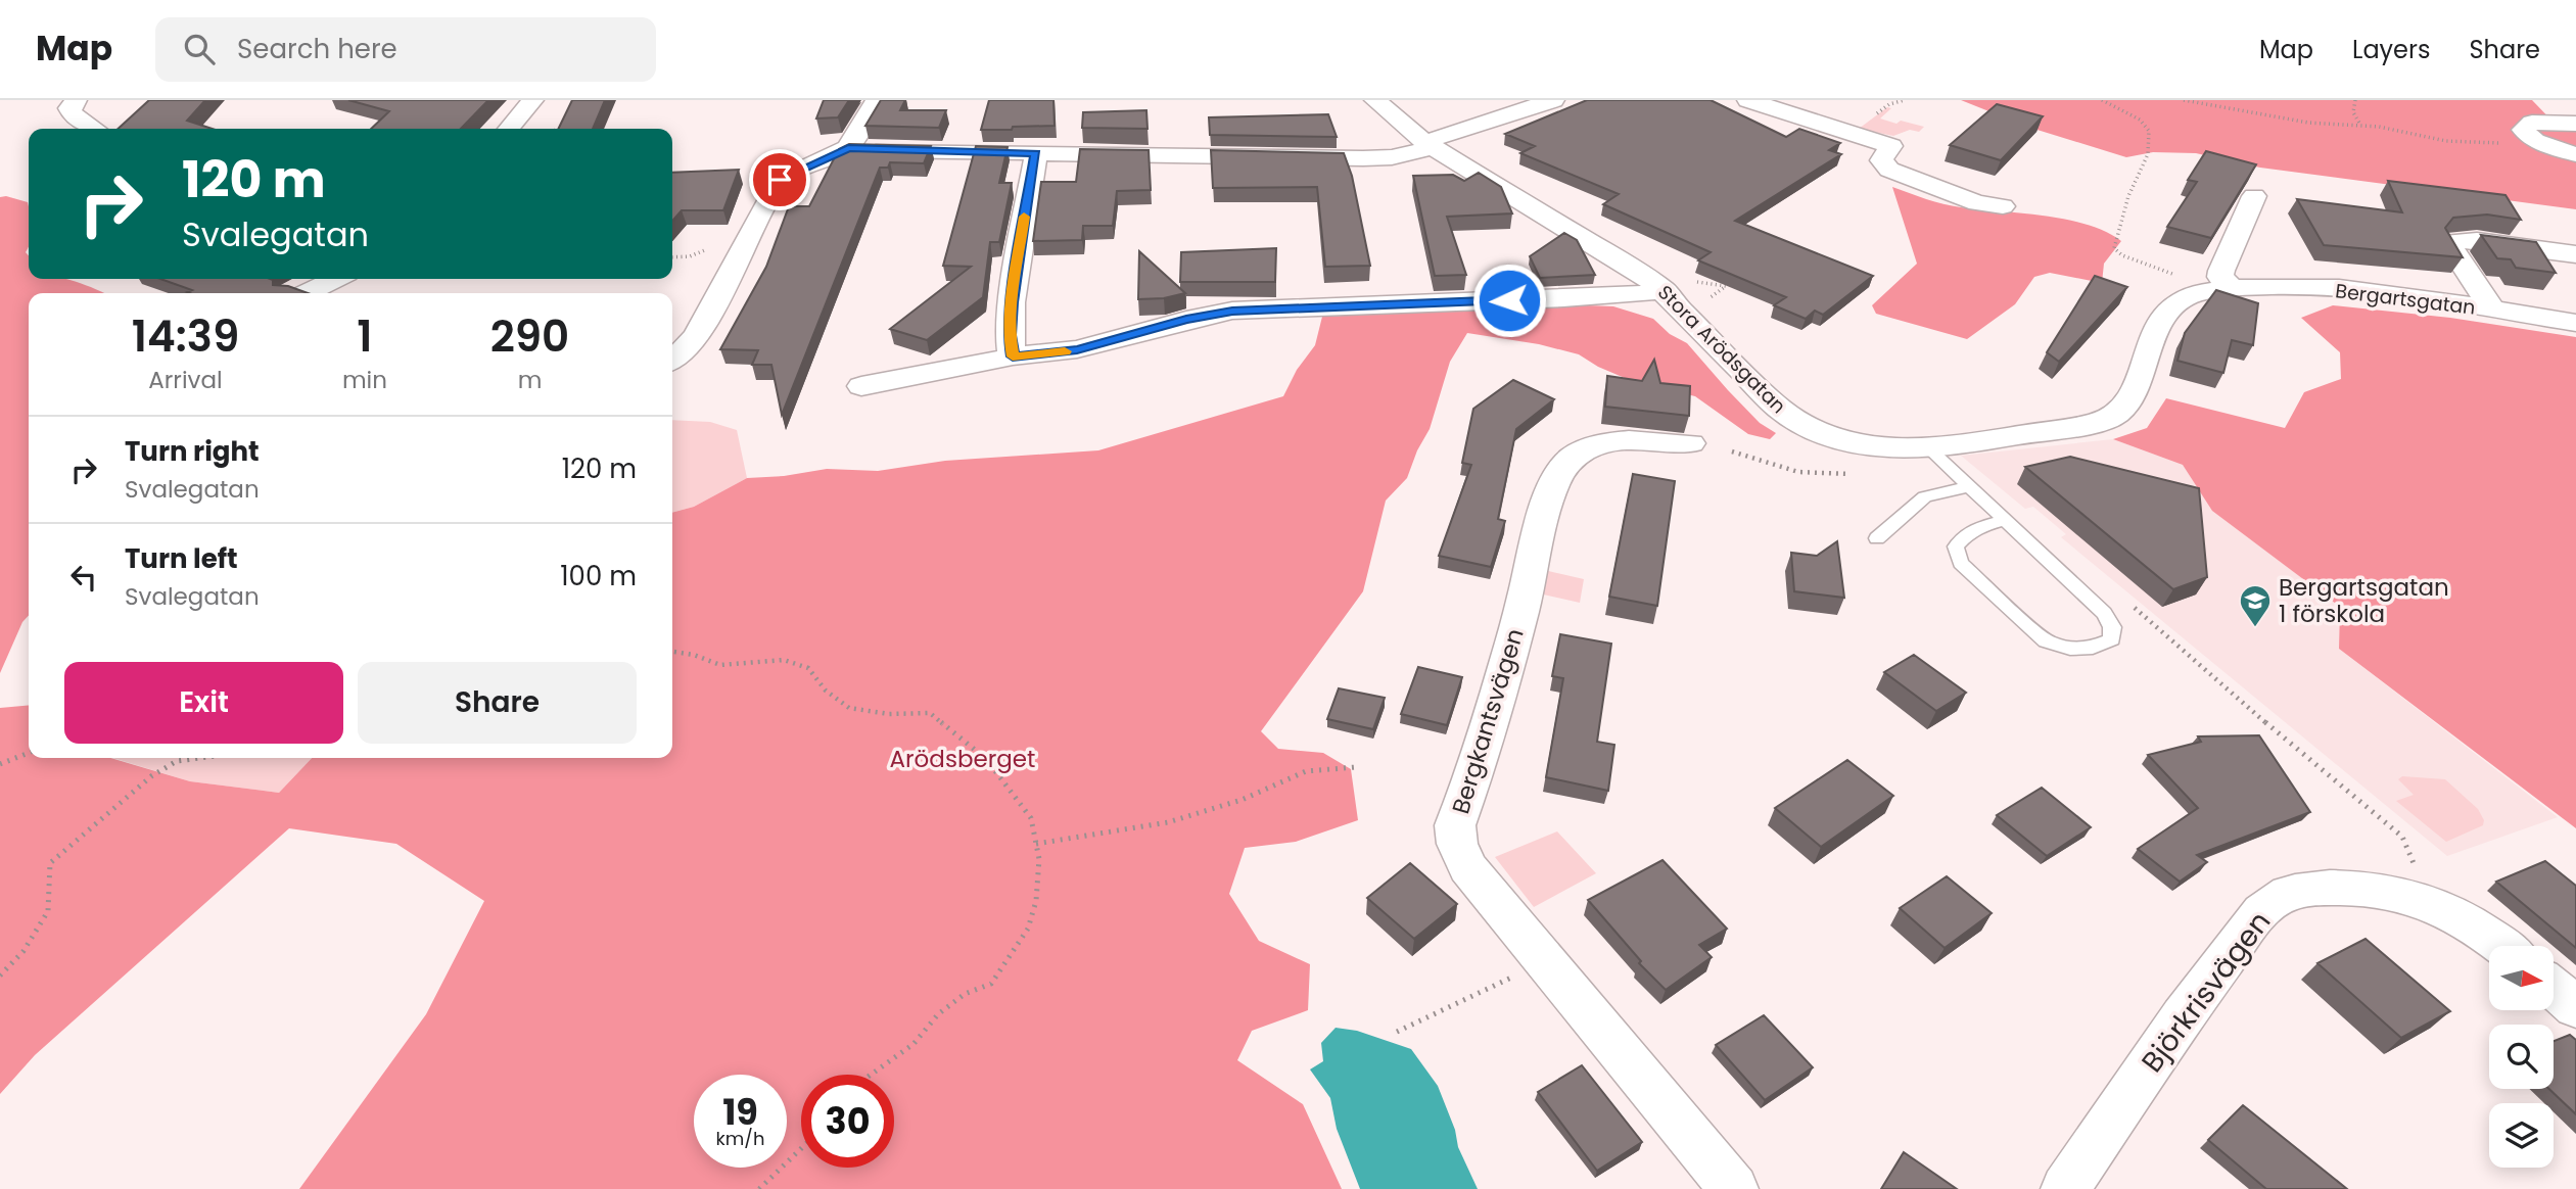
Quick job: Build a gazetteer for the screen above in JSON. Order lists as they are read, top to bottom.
{
  "streets": {
    "street": [
      "Bergartsgatan",
      "Stora Arödsgatan",
      "Bergkantsvägen",
      "Björkrisvägen"
    ]
  },
  "crossings": [
    ["Bergartsgatan", "Stora Arödsgatan"]
  ],
  "parks": ["Arödsberget"],
  "places": {
    "school or university": ["Bergartsgatan 1 förskola"]
  },
  "north": "right",
  "page": {
    "header": "Map",
    "search": "Search here",
    "nav": ["Map", "Layers", "Share"],
    "turn": ["120 m", "Svalegatan"],
    "eta": [
      "14:39",
      "Arrival",
      "1",
      "min",
      "290",
      "m"
    ],
    "list": [
      {
        "name": "Turn right",
        "note": "Svalegatan",
        "value": "120 m"
      },
      {
        "name": "Turn left",
        "note": "Svalegatan",
        "value": "100 m"
      }
    ],
    "buttons": ["Exit", "Share"],
    "speed": "19 km/h",
    "limit": "30"
  }
}
